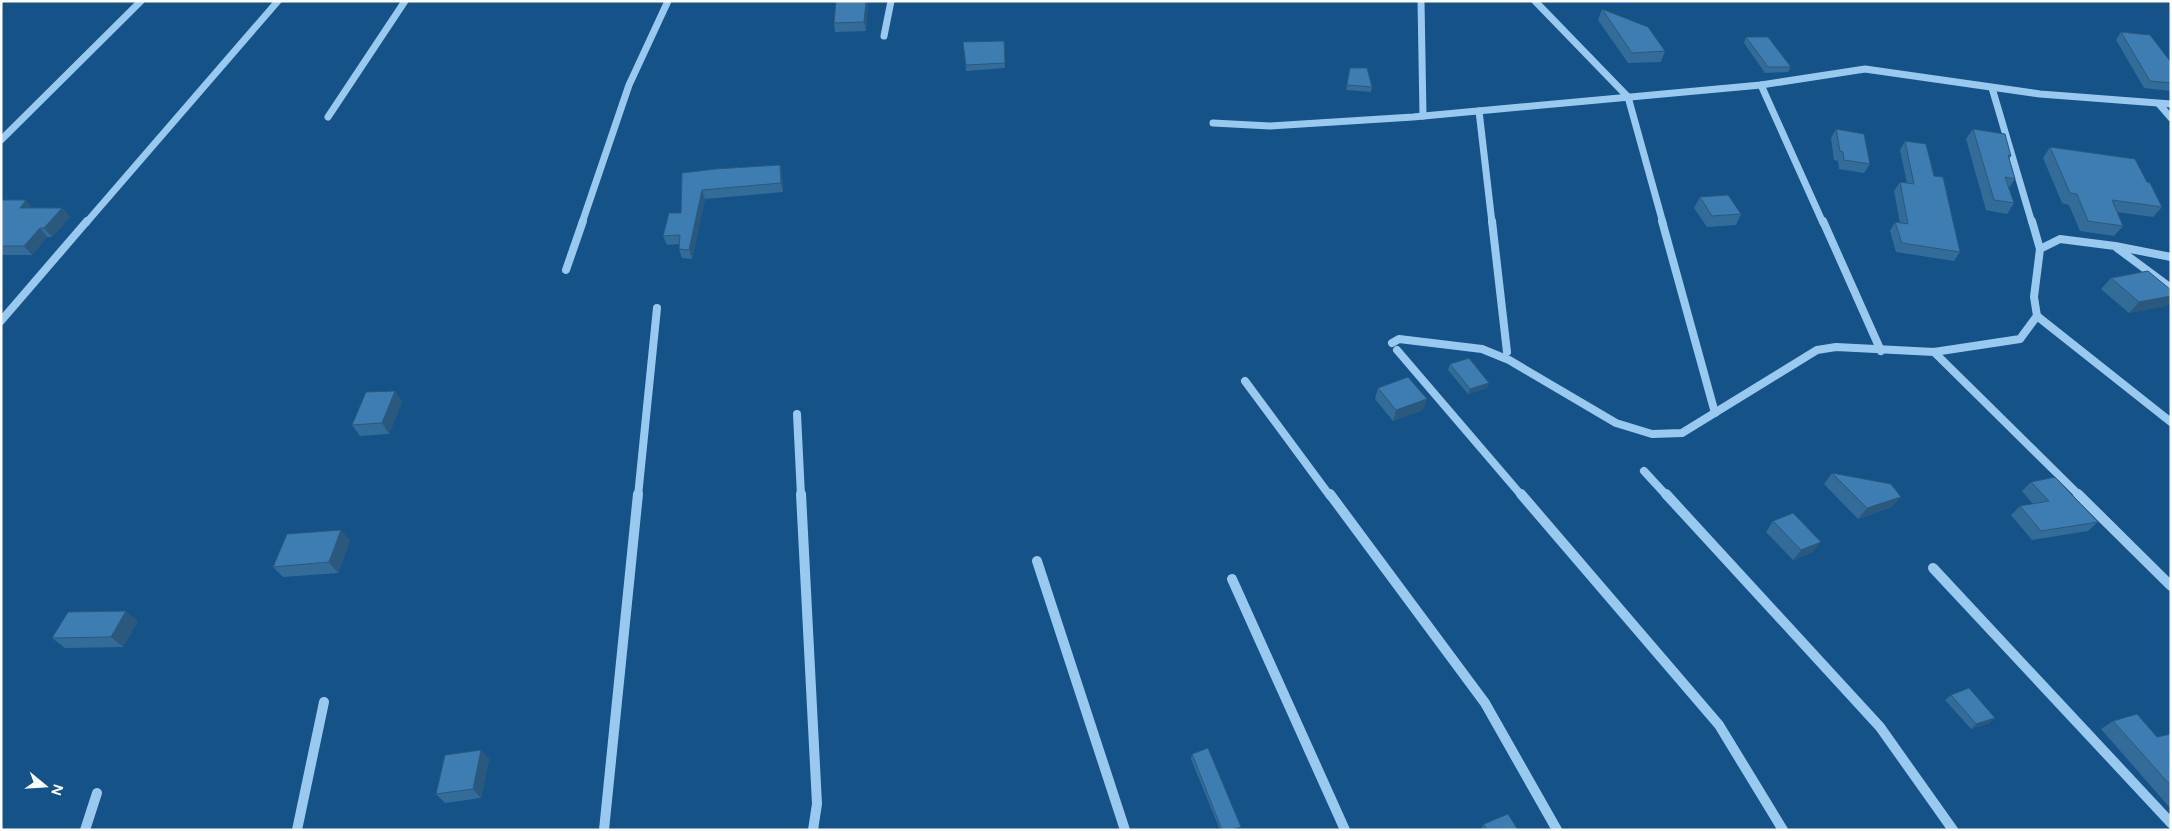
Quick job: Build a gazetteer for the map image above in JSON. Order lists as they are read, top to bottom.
{
  "north": "right"
}
